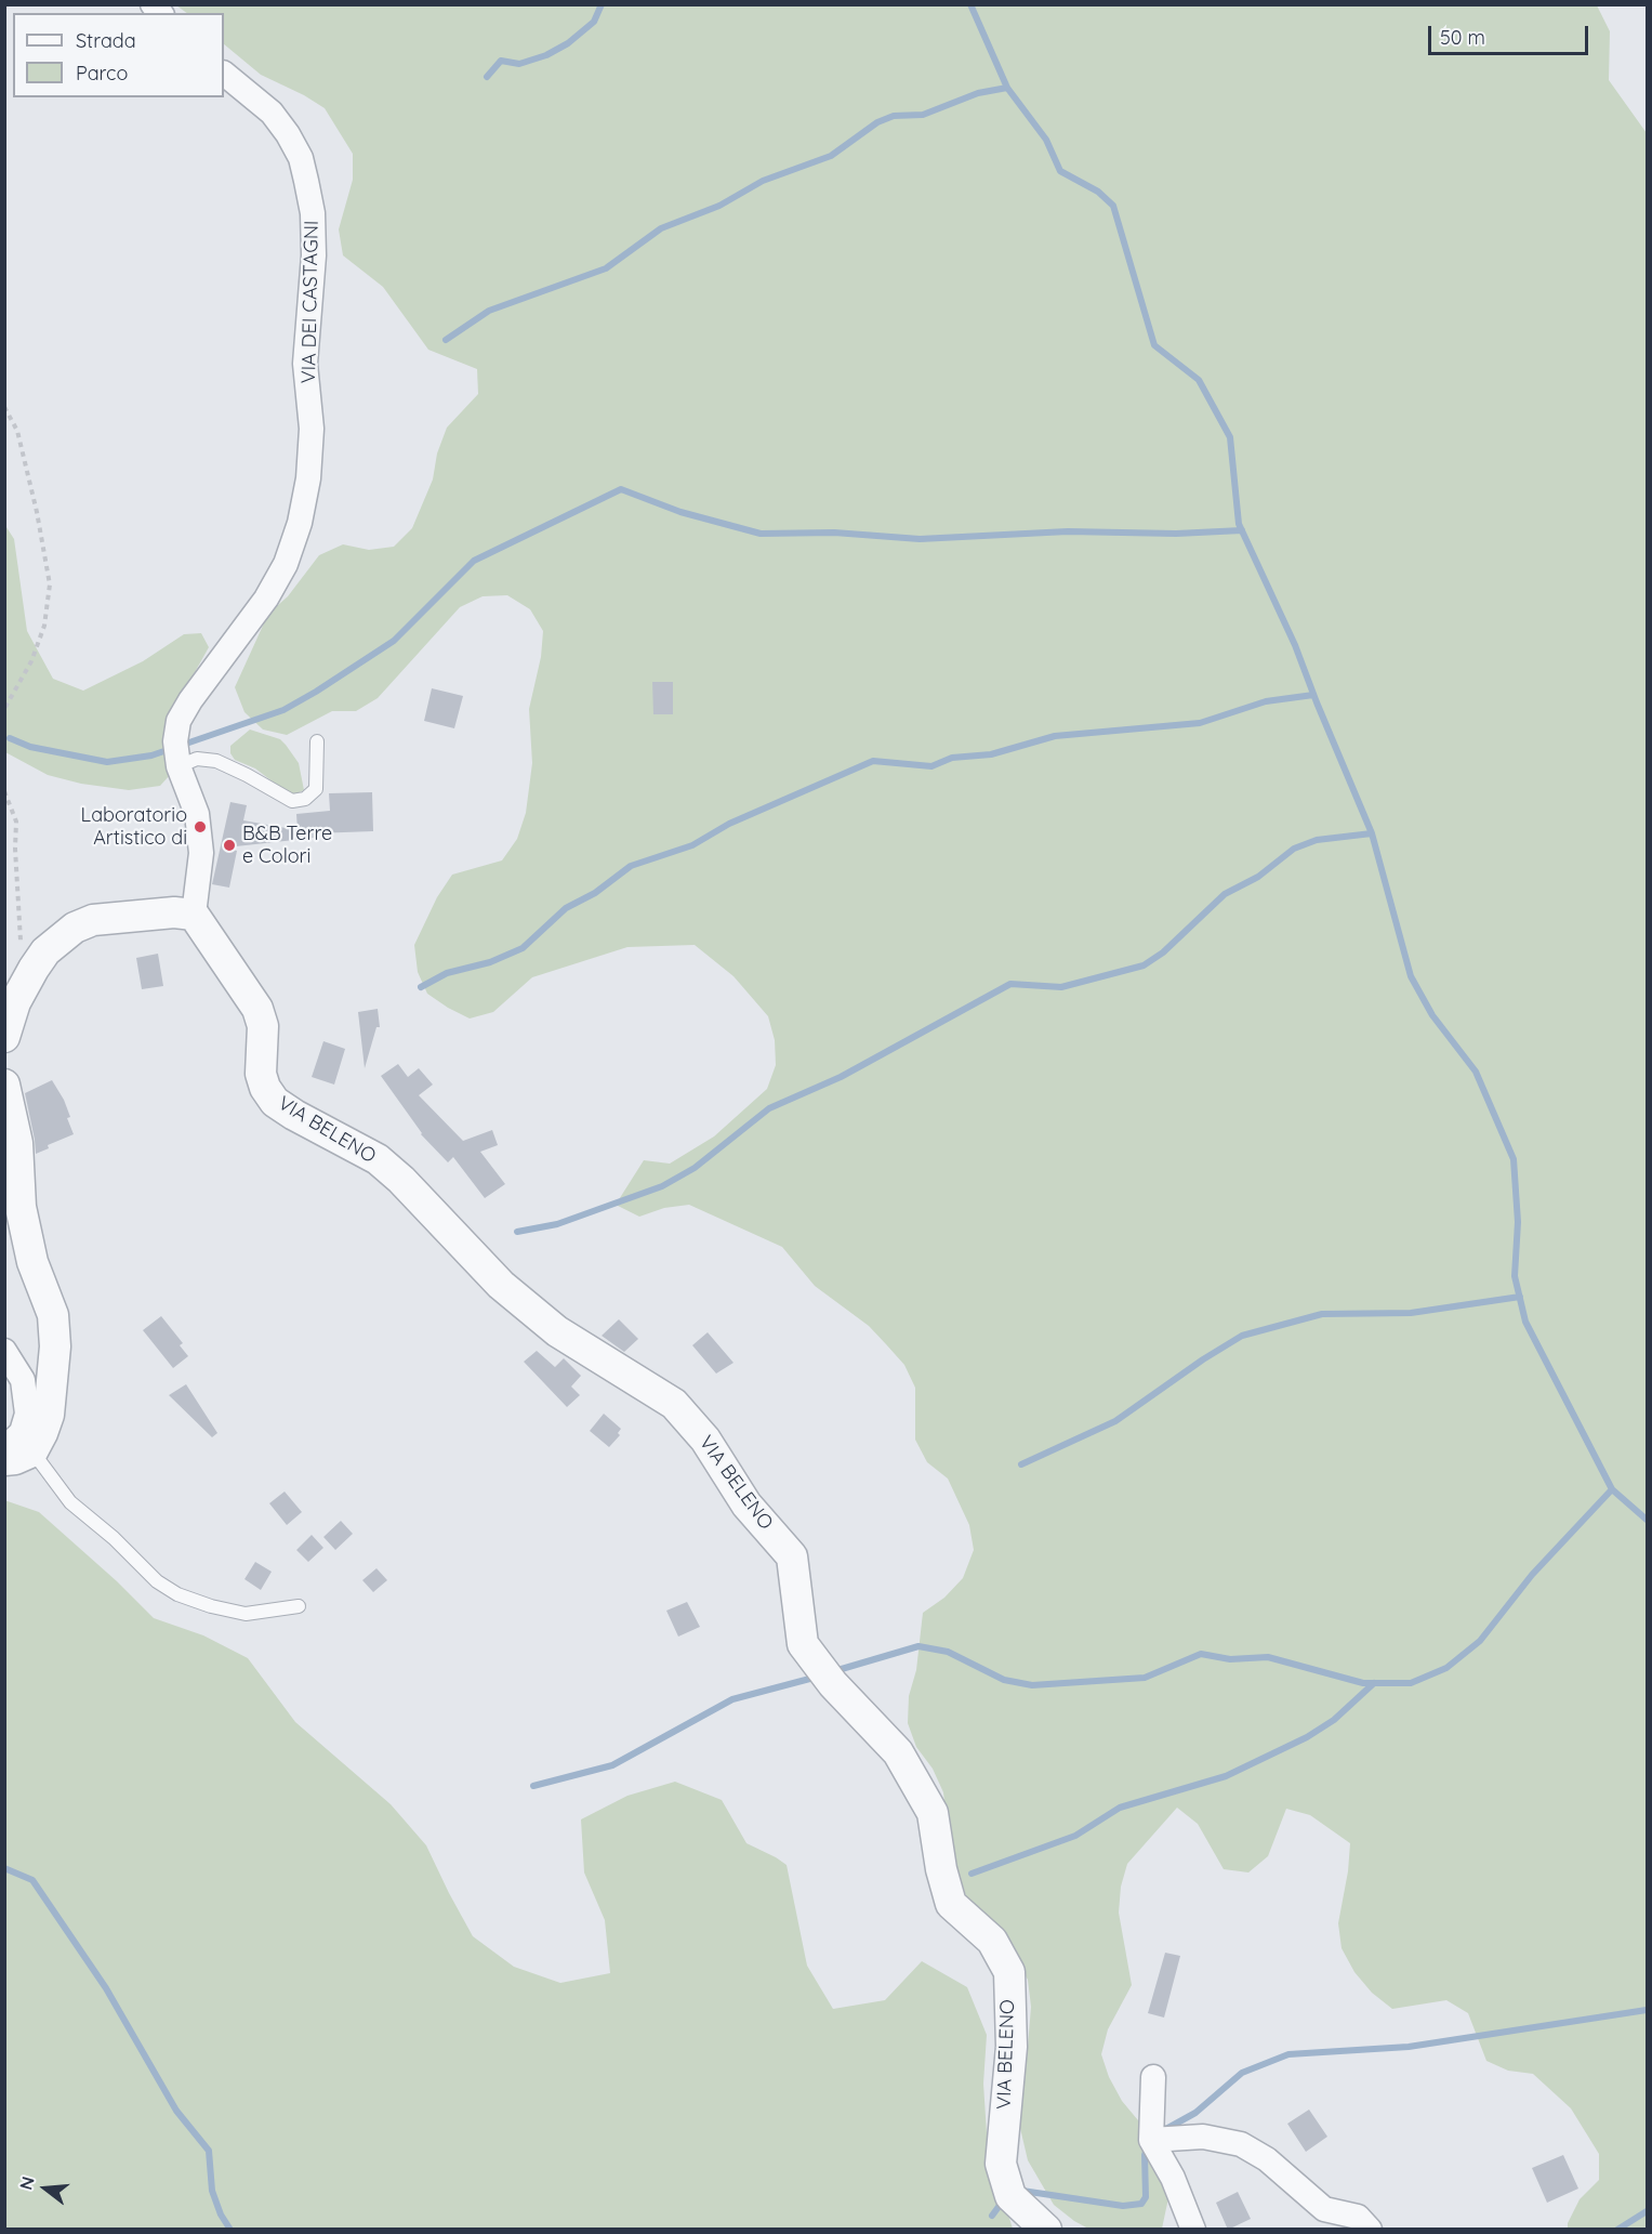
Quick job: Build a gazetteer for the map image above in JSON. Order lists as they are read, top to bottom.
{
  "streets": {
    "street": ["VIA DEI CASTAGNI", "VIA BELENO"]
  },
  "crossings": [
    ["VIA DEI CASTAGNI", "VIA BELENO"]
  ],
  "places": ["Laboratorio Artistico di", "B&B Terre e Colori"],
  "legend": ["Strada", "Parco"],
  "scale_bar": "50 m",
  "north": "left"
}
